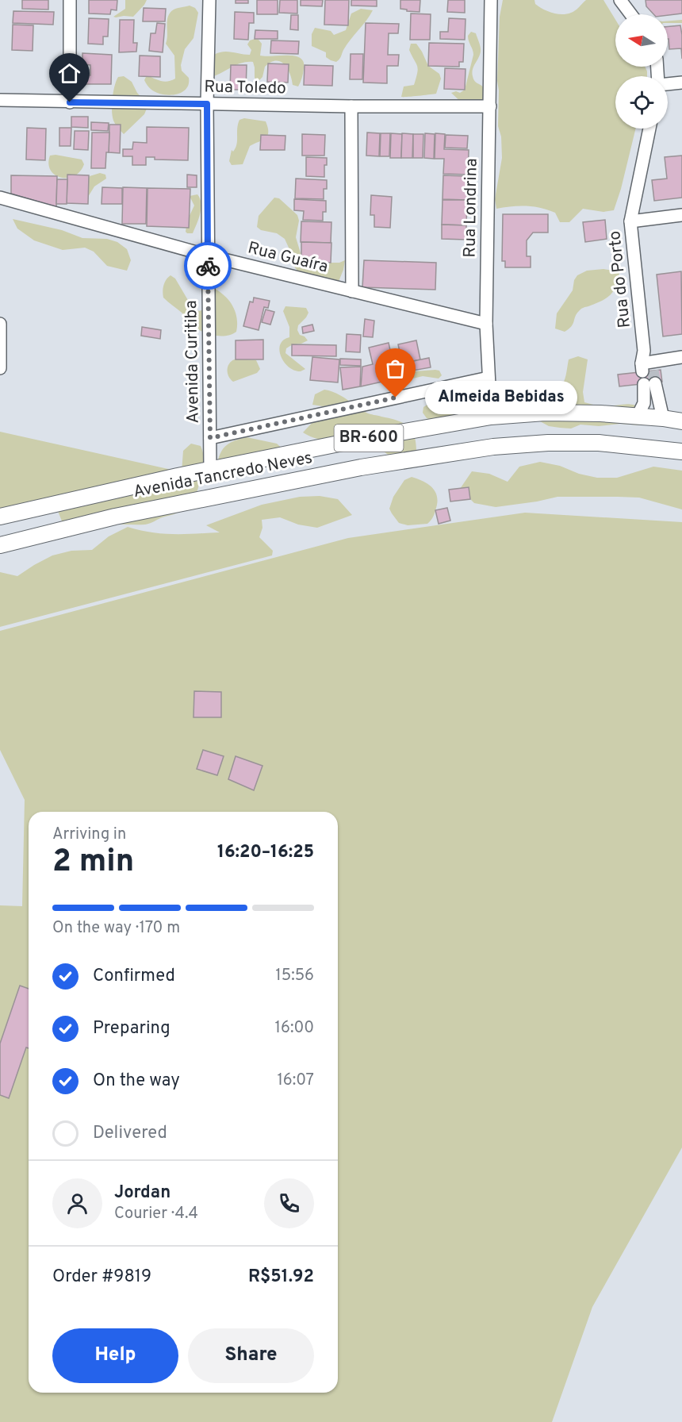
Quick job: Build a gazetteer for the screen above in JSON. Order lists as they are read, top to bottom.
{
  "streets": {
    "main road": ["BR-600", "Avenida Tancredo Neves"],
    "street": [
      "Rua Toledo",
      "Rua Londrina",
      "Rua Guaíra",
      "Rua do Porto",
      "Avenida Curitiba"
    ]
  },
  "crossings": [
    ["Rua Toledo", "Rua Londrina"],
    ["Rua Toledo", "Avenida Curitiba"],
    ["Rua Londrina", "Rua Guaíra"],
    ["Rua Londrina", "Avenida Tancredo Neves"],
    ["Rua Guaíra", "Avenida Curitiba"],
    ["Avenida Curitiba", "Avenida Tancredo Neves"]
  ],
  "places": ["Almeida Bebidas"],
  "north": "left",
  "page": {
    "bubble": "Almeida Bebidas",
    "heading": ["2 min", "Arriving in", "16:20–16:25"],
    "panel": [
      "Jordan",
      "Courier · 4.4",
      "Order #9819",
      "R$51.92"
    ],
    "bar": "On the way · 170 m",
    "list": [
      ["Confirmed", "15:56"],
      ["Preparing", "16:00"],
      ["On the way", "16:07"],
      "Delivered"
    ],
    "buttons": ["Help", "Share"]
  }
}
